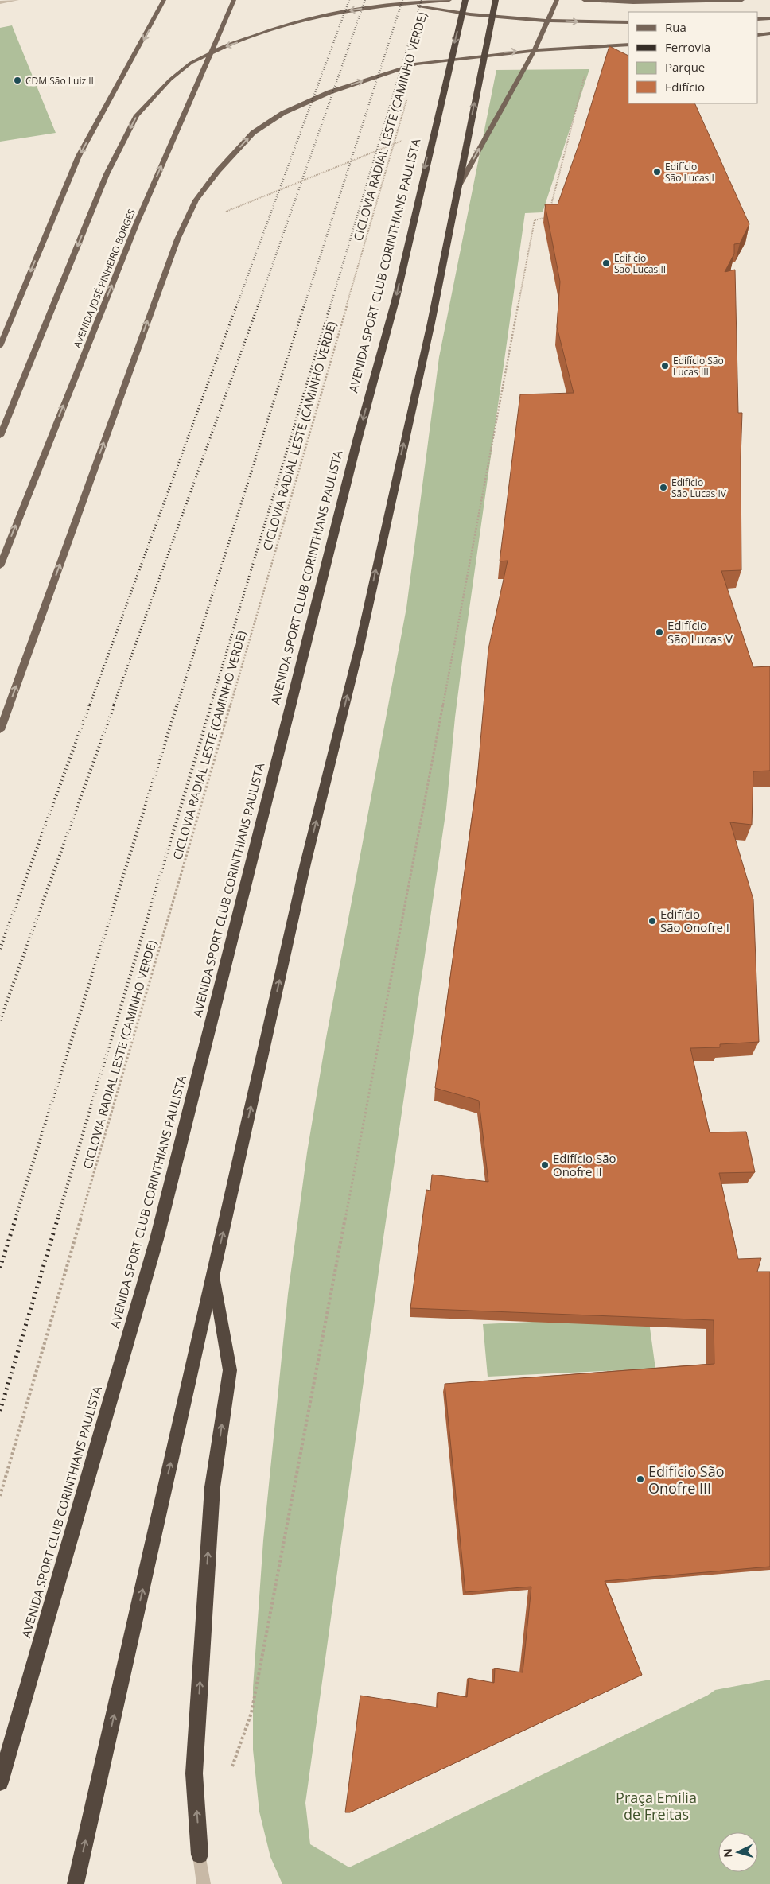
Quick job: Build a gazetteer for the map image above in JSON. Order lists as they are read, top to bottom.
{
  "streets": {
    "highway": ["AVENIDA SPORT CLUB CORINTHIANS PAULISTA"],
    "main road": ["AVENIDA JOSÉ PINHEIRO BORGES"],
    "path": ["CICLOVIA RADIAL LESTE (CAMINHO VERDE)"]
  },
  "parks": ["Praça Emilia de Freitas"],
  "places": [
    "CDM São Luiz II",
    "Edifício São Lucas I",
    "Edifício São Lucas II",
    "Edifício São Lucas III",
    "Edifício São Lucas IV",
    "Edifício São Lucas V",
    "Edifício São Onofre I",
    "Edifício São Onofre II",
    "Edifício São Onofre III"
  ],
  "legend": [
    "Rua",
    "Ferrovia",
    "Parque",
    "Edifício"
  ],
  "north": "left"
}
